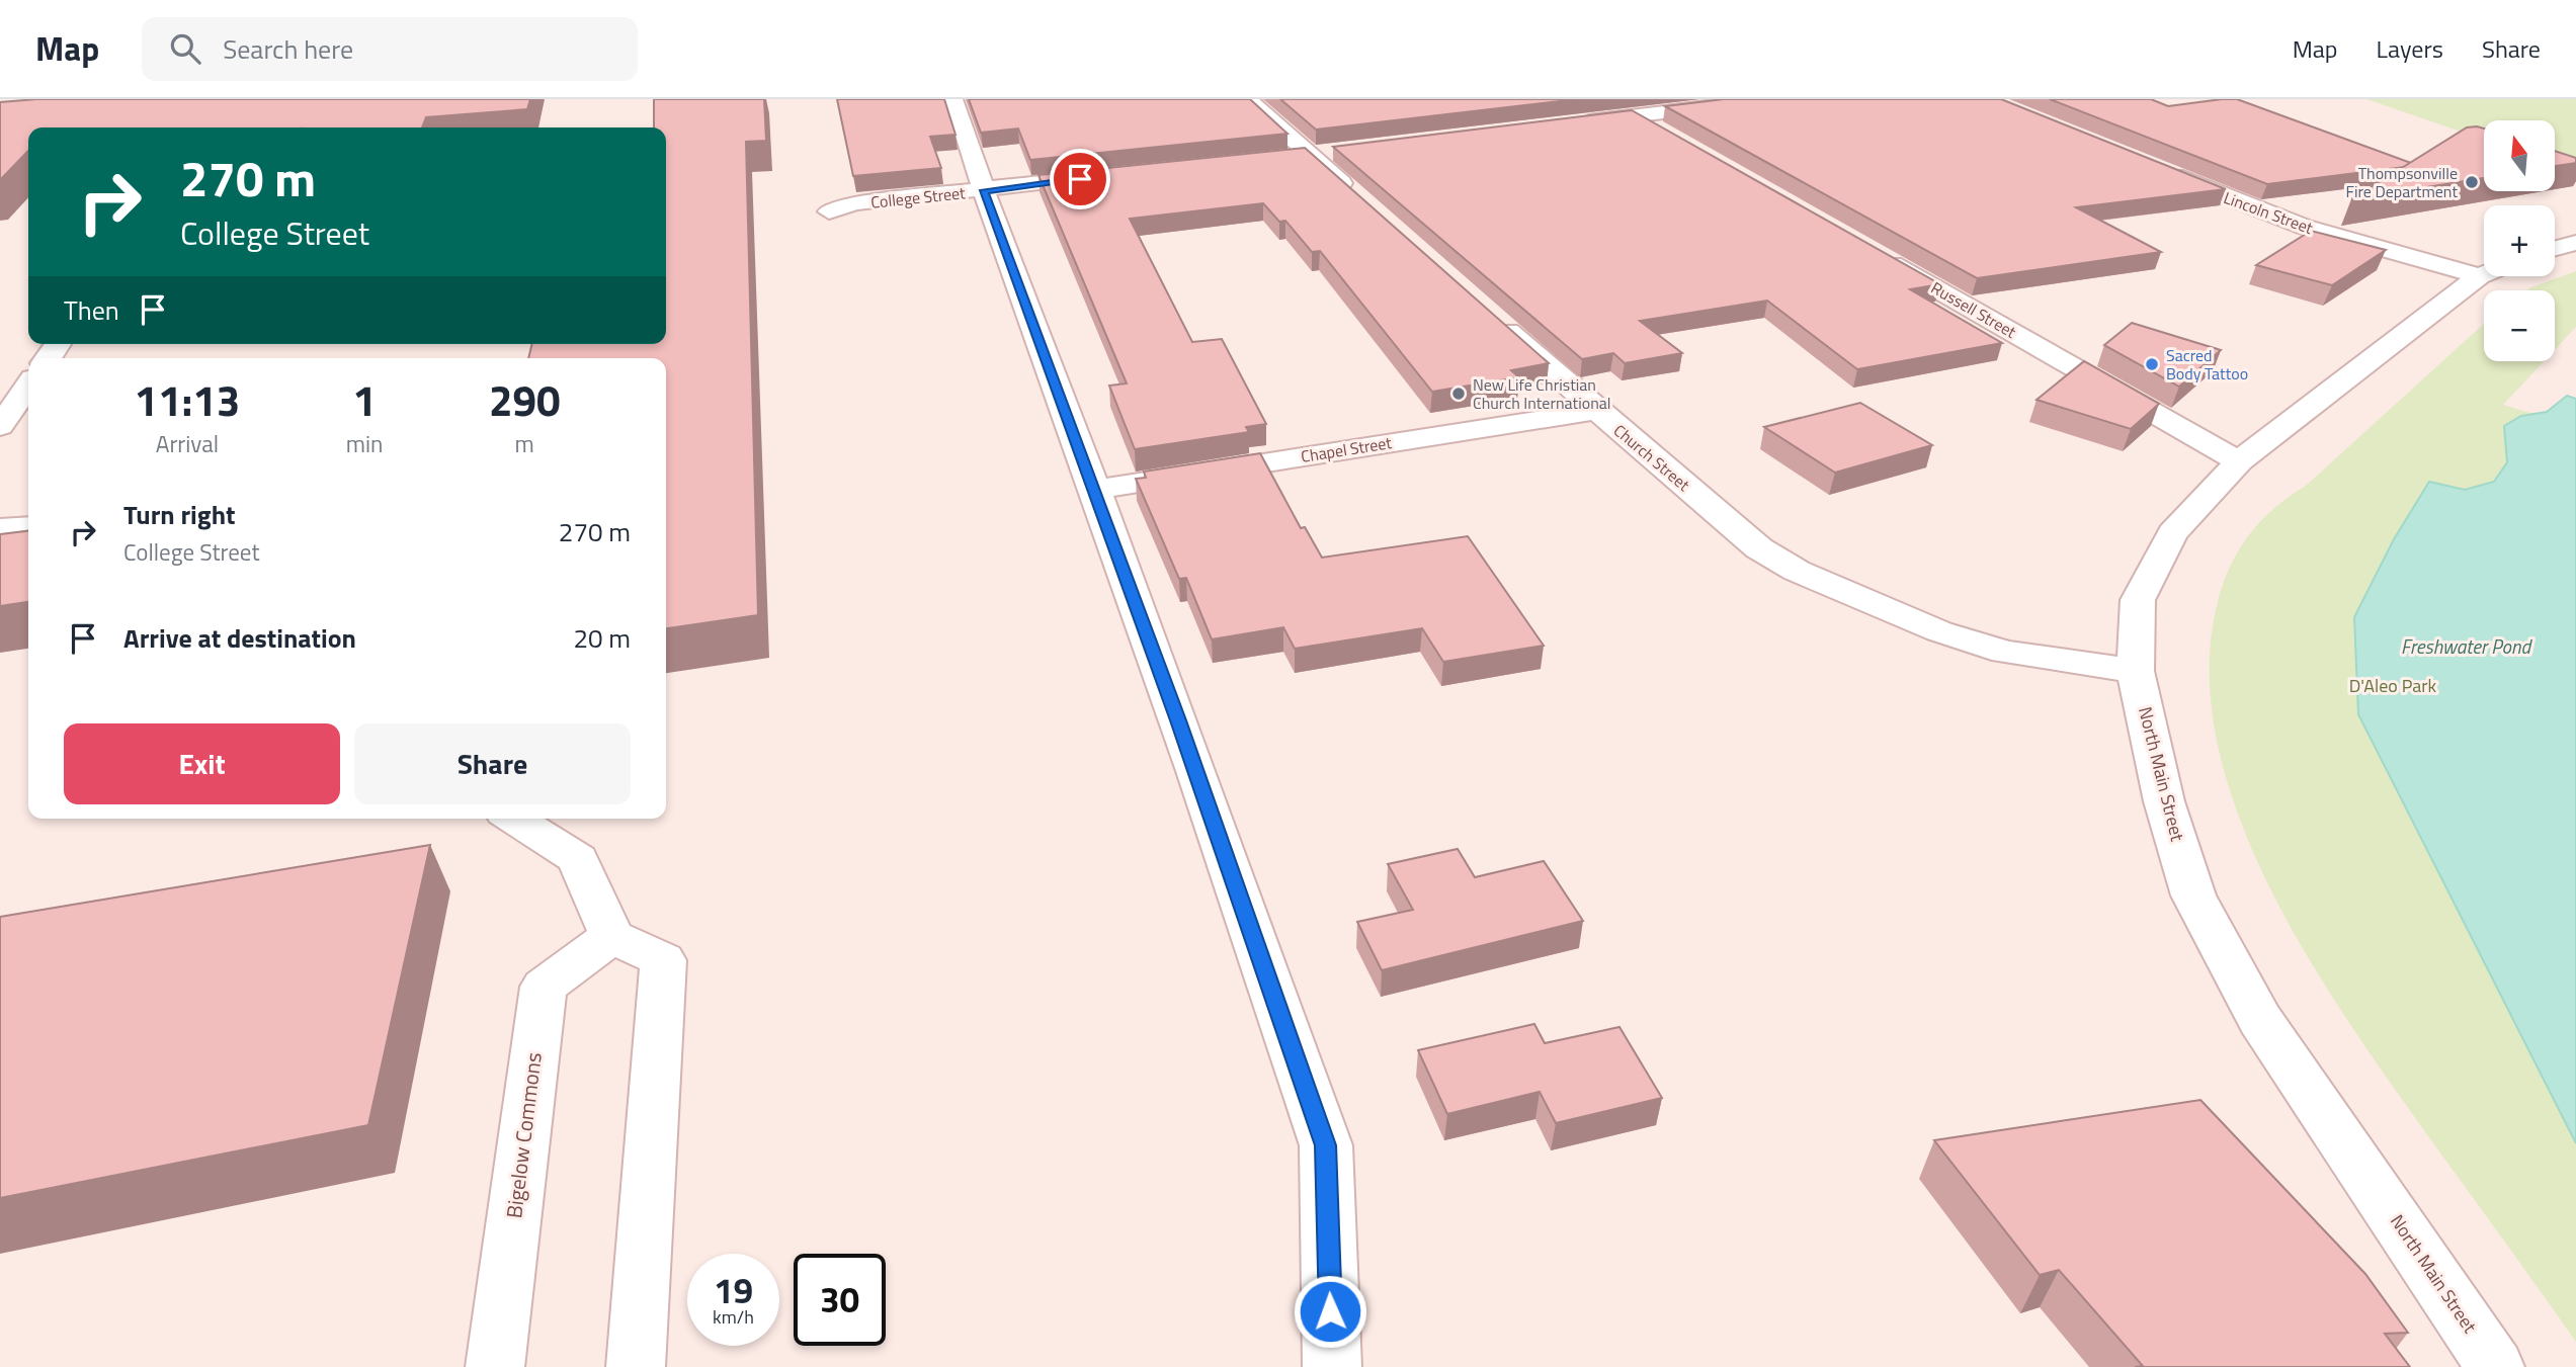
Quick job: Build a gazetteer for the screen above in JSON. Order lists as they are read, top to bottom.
{
  "streets": {
    "street": [
      "College Street",
      "Lincoln Street",
      "Russell Street",
      "Chapel Street",
      "Church Street",
      "North Main Street",
      "Bigelow Commons"
    ]
  },
  "crossings": [
    ["Russell Street", "North Main Street"],
    ["Chapel Street", "Church Street"],
    ["Church Street", "North Main Street"]
  ],
  "water": ["Freshwater Pond"],
  "parks": ["D'Aleo Park"],
  "places": ["Thompsonville Fire Department", "Sacred Body Tattoo", "New Life Christian Church International"],
  "north": "top",
  "page": {
    "header": "Map",
    "search": "Search here",
    "nav": ["Map", "Layers", "Share"],
    "map_buttons": ["+", "−"],
    "turn": ["270 m", "College Street"],
    "then": "Then",
    "eta": [
      "11:13",
      "Arrival",
      "1",
      "min",
      "290",
      "m"
    ],
    "list": [
      {
        "name": "Turn right",
        "note": "College Street",
        "value": "270 m"
      },
      {
        "name": "Arrive at destination",
        "value": "20 m"
      }
    ],
    "buttons": ["Exit", "Share"],
    "speed": "19 km/h",
    "limit": "30"
  }
}
